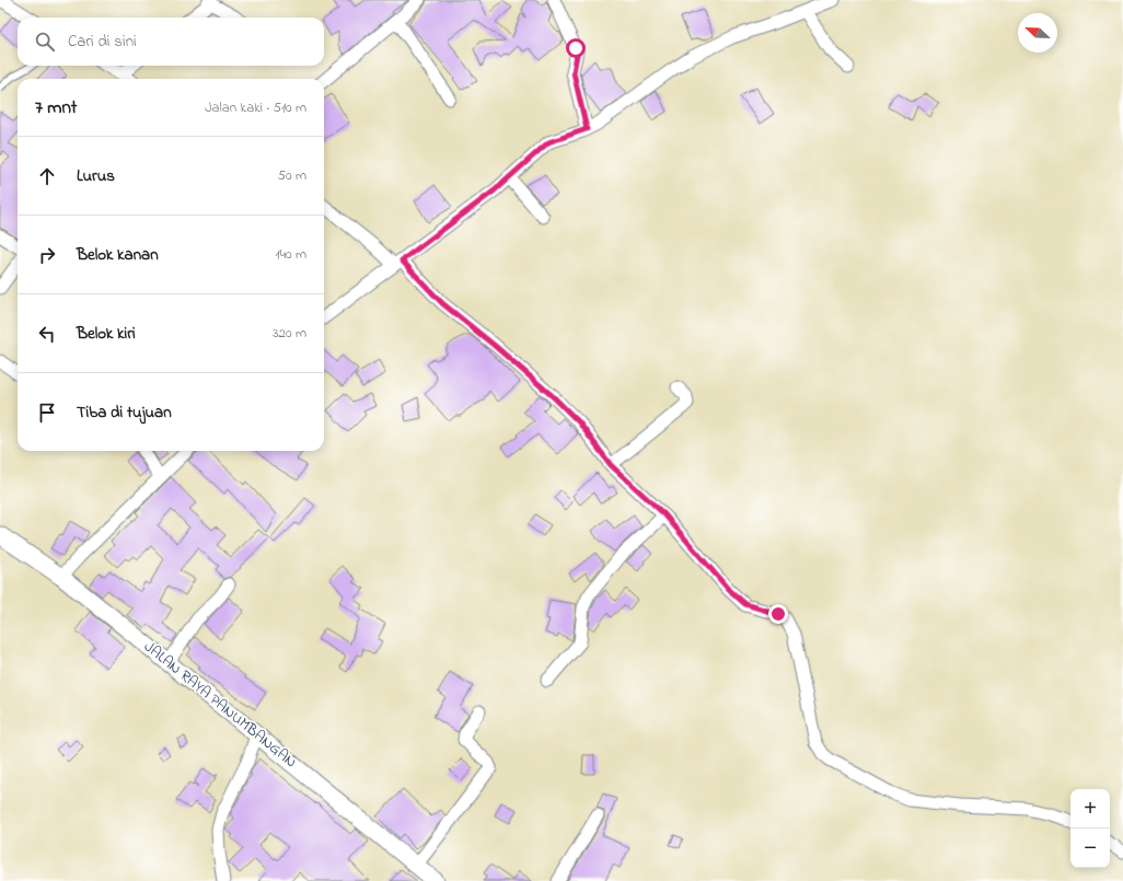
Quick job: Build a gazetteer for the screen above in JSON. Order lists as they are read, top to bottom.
{
  "streets": {
    "main road": ["JALAN RAYA PANUMBANGAN"]
  },
  "north": "top left",
  "page": {
    "search": "Cari di sini",
    "heading": ["7 mnt", "Jalan kaki · 510 m"],
    "list": [
      ["Lurus", "50 m"],
      ["Belok kanan", "140 m"],
      ["Belok kiri", "320 m"],
      "Tiba di tujuan"
    ],
    "map_buttons": ["+", "−"]
  }
}
